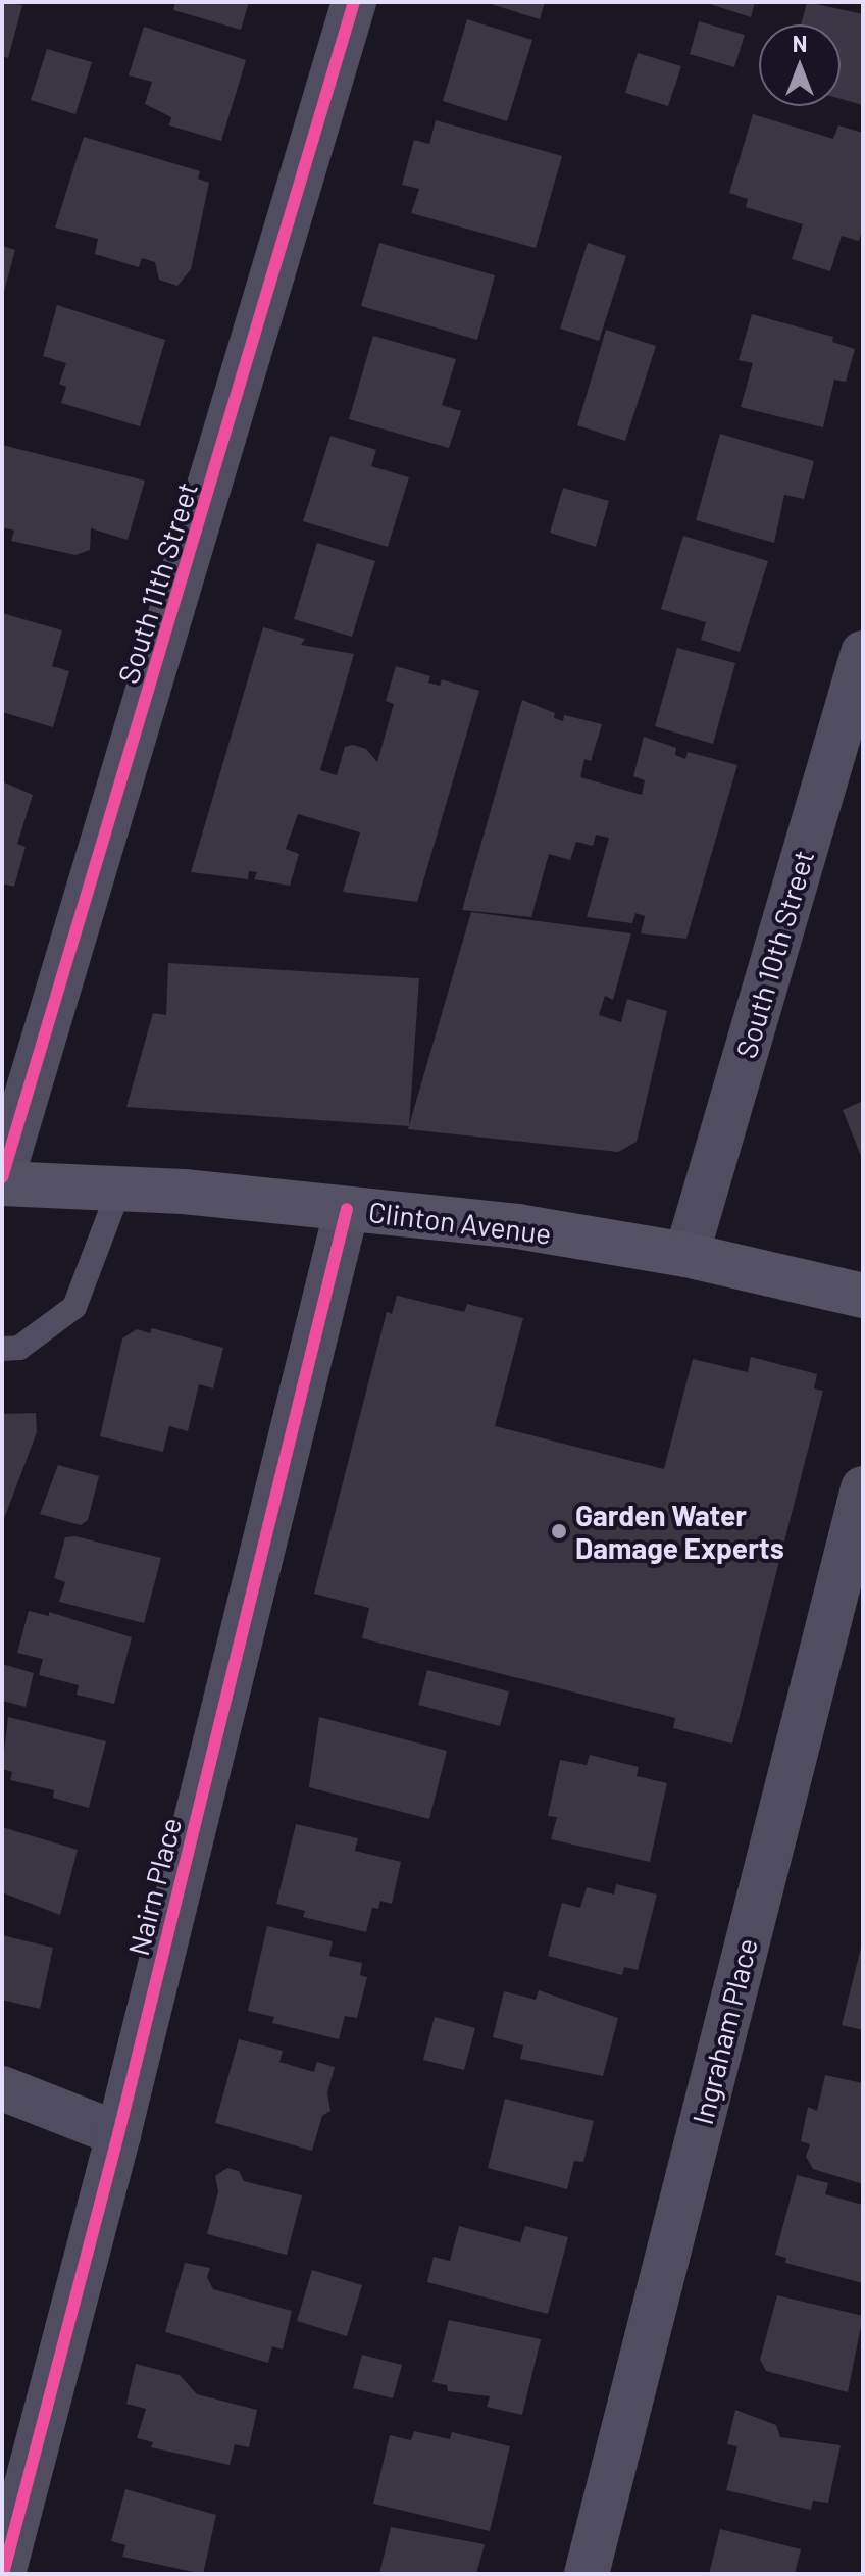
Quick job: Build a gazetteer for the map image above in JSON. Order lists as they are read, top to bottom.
{
  "streets": {
    "main road": ["Clinton Avenue"],
    "street": [
      "South 11th Street",
      "South 10th Street",
      "Nairn Place",
      "Ingraham Place"
    ]
  },
  "crossings": [
    ["South 10th Street", "Clinton Avenue"],
    ["Clinton Avenue", "Nairn Place"]
  ],
  "places": ["Garden Water Damage Experts"],
  "north": "top"
}
